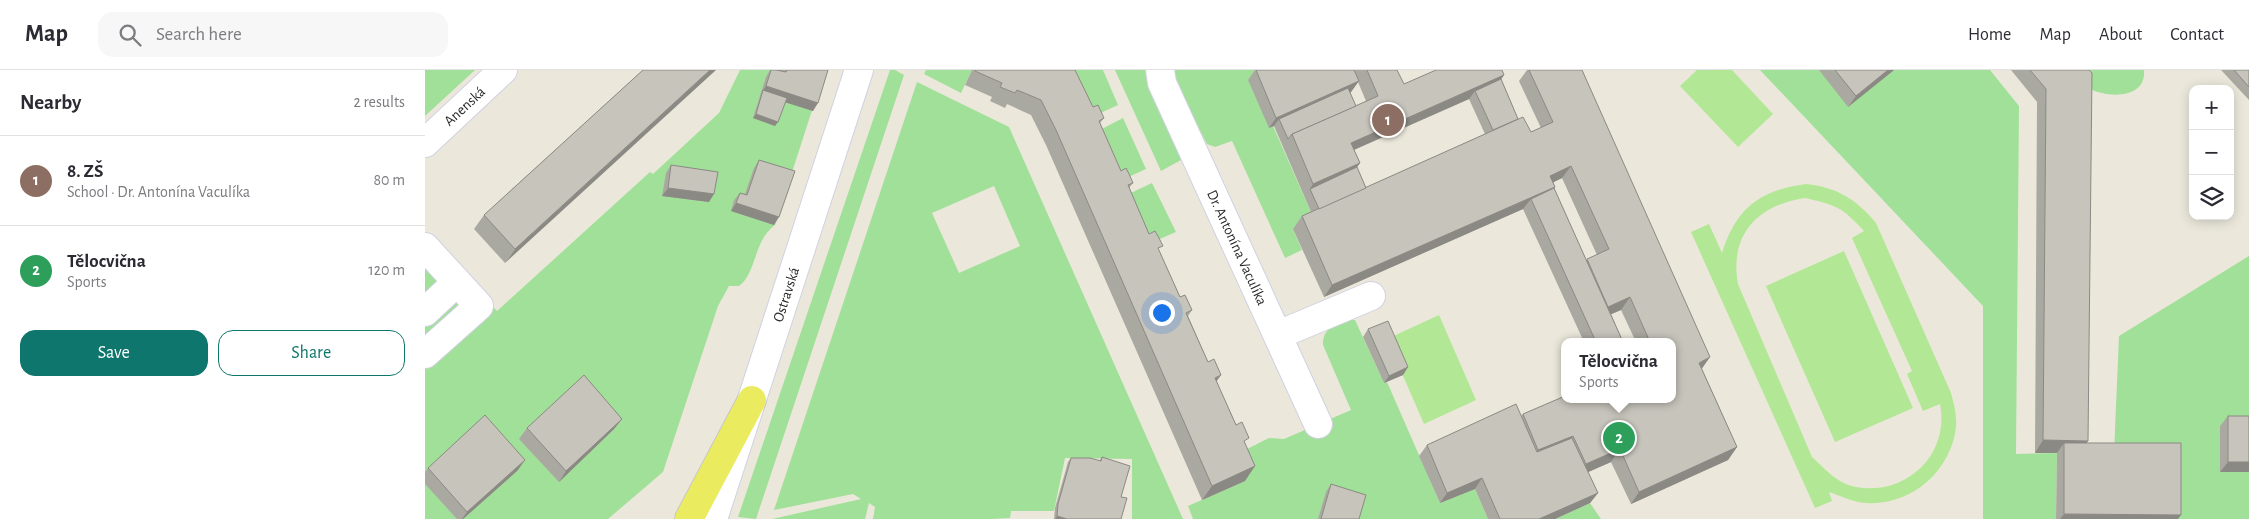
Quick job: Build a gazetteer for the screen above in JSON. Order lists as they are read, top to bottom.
{
  "streets": {
    "street": ["Anenská", "Dr. Antonína Vaculíka", "Ostravská"]
  },
  "page": {
    "header": "Map",
    "search": "Search here",
    "nav": [
      "Home",
      "Map",
      "About",
      "Contact"
    ],
    "heading": ["Nearby", "2 results"],
    "map_buttons": ["+", "−"],
    "pins": ["1", "2"],
    "list": [
      {
        "mark": "1",
        "name": "8. ZŠ",
        "note": "School · Dr. Antonína Vaculíka",
        "value": "80 m"
      },
      {
        "mark": "2",
        "name": "Tělocvična",
        "note": "Sports",
        "value": "120 m"
      }
    ],
    "buttons": ["Save", "Share"],
    "popup": ["Tělocvična", "Sports"]
  }
}
